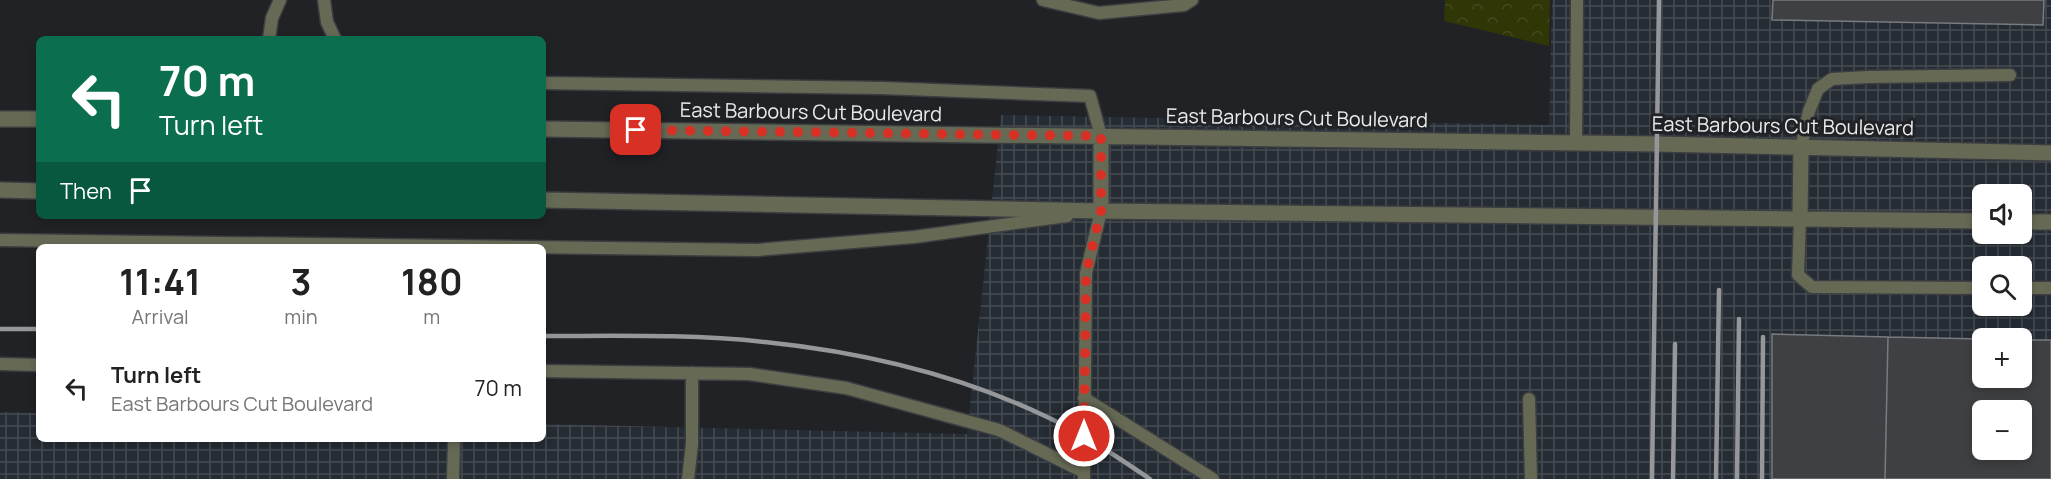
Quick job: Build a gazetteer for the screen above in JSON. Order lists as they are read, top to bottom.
{
  "streets": {
    "street": ["East Barbours Cut Boulevard"]
  },
  "page": {
    "turn": ["70 m", "Turn left"],
    "then": "Then",
    "map_buttons": ["+", "−"],
    "eta": [
      "11:41",
      "Arrival",
      "3",
      "min",
      "180",
      "m"
    ],
    "list": [
      {
        "name": "Turn left",
        "note": "East Barbours Cut Boulevard",
        "value": "70 m"
      }
    ]
  }
}
